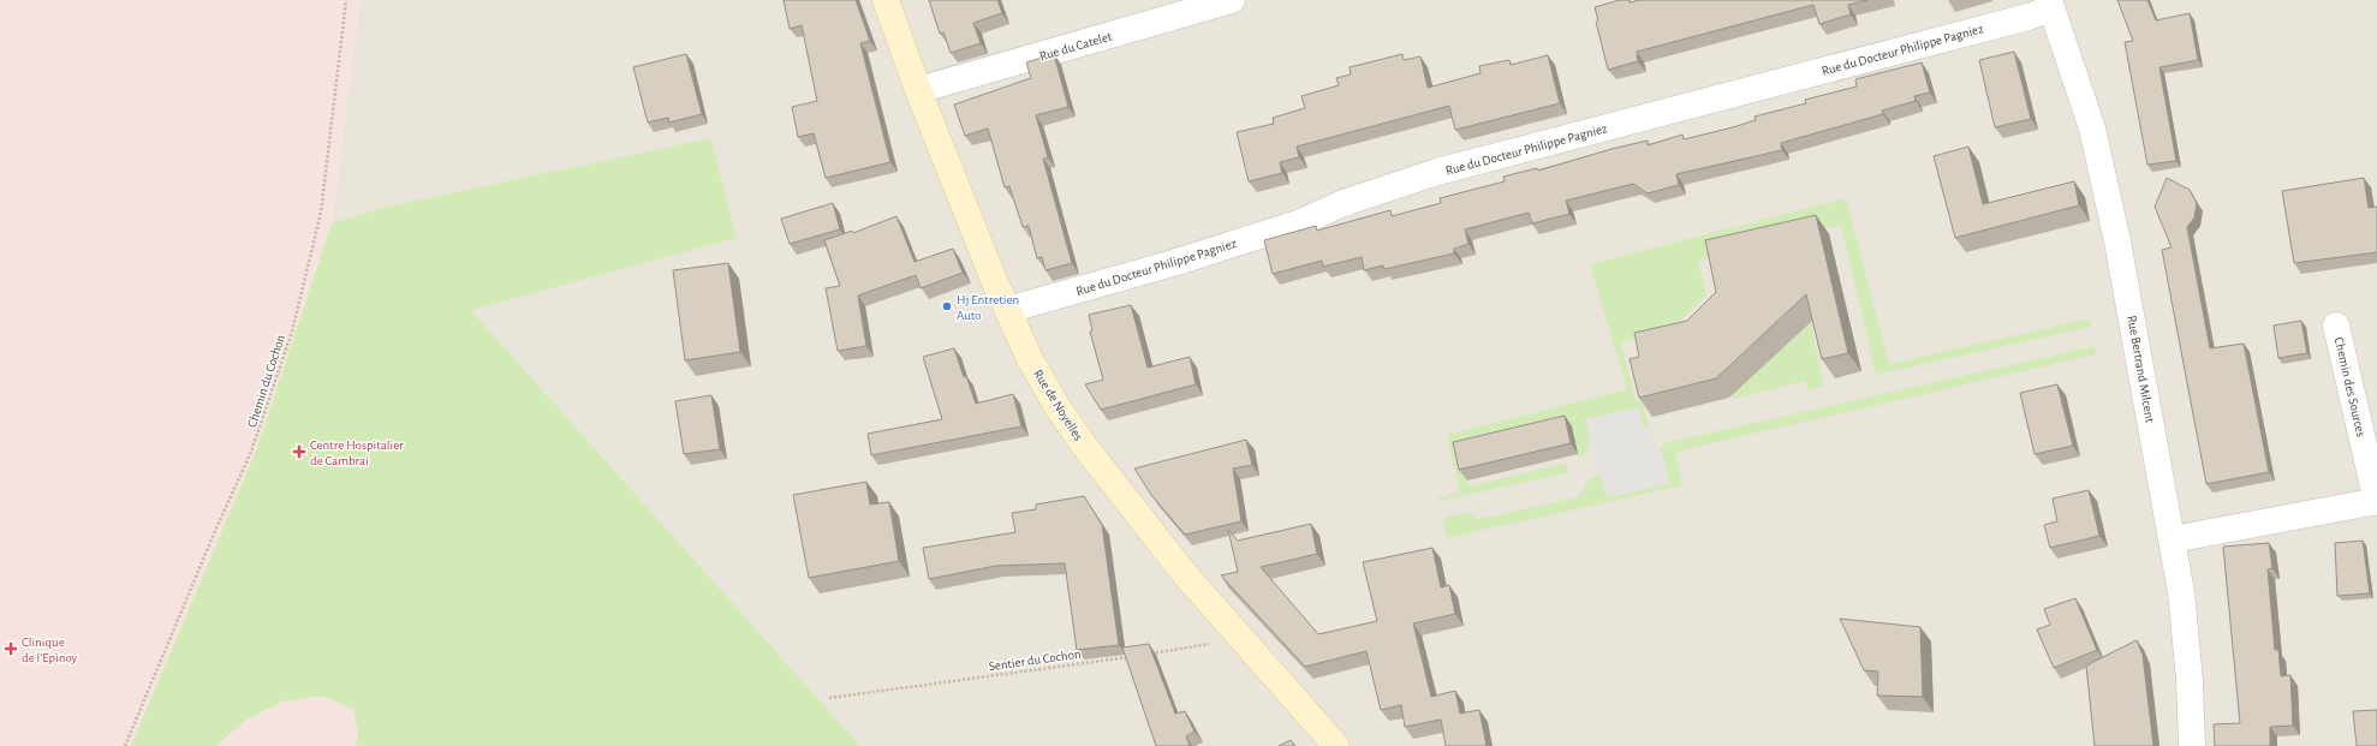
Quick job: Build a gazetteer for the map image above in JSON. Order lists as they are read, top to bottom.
{
  "streets": {
    "street": [
      "Rue du Catelet",
      "Rue du Docteur Philippe Pagniez",
      "Rue Bertrand Milcent",
      "Chemin des Sources",
      "Rue de Noyelles"
    ],
    "path": ["Chemin du Cochon", "Sentier du Cochon"]
  },
  "crossings": [
    ["Rue du Catelet", "Rue de Noyelles"],
    ["Rue du Docteur Philippe Pagniez", "Rue Bertrand Milcent"],
    ["Rue du Docteur Philippe Pagniez", "Rue de Noyelles"]
  ],
  "places": {
    "other": ["Hj Entretien Auto"],
    "health": ["Centre Hospitalier de Cambrai", "Clinique de l’Epinoy"]
  }
}
